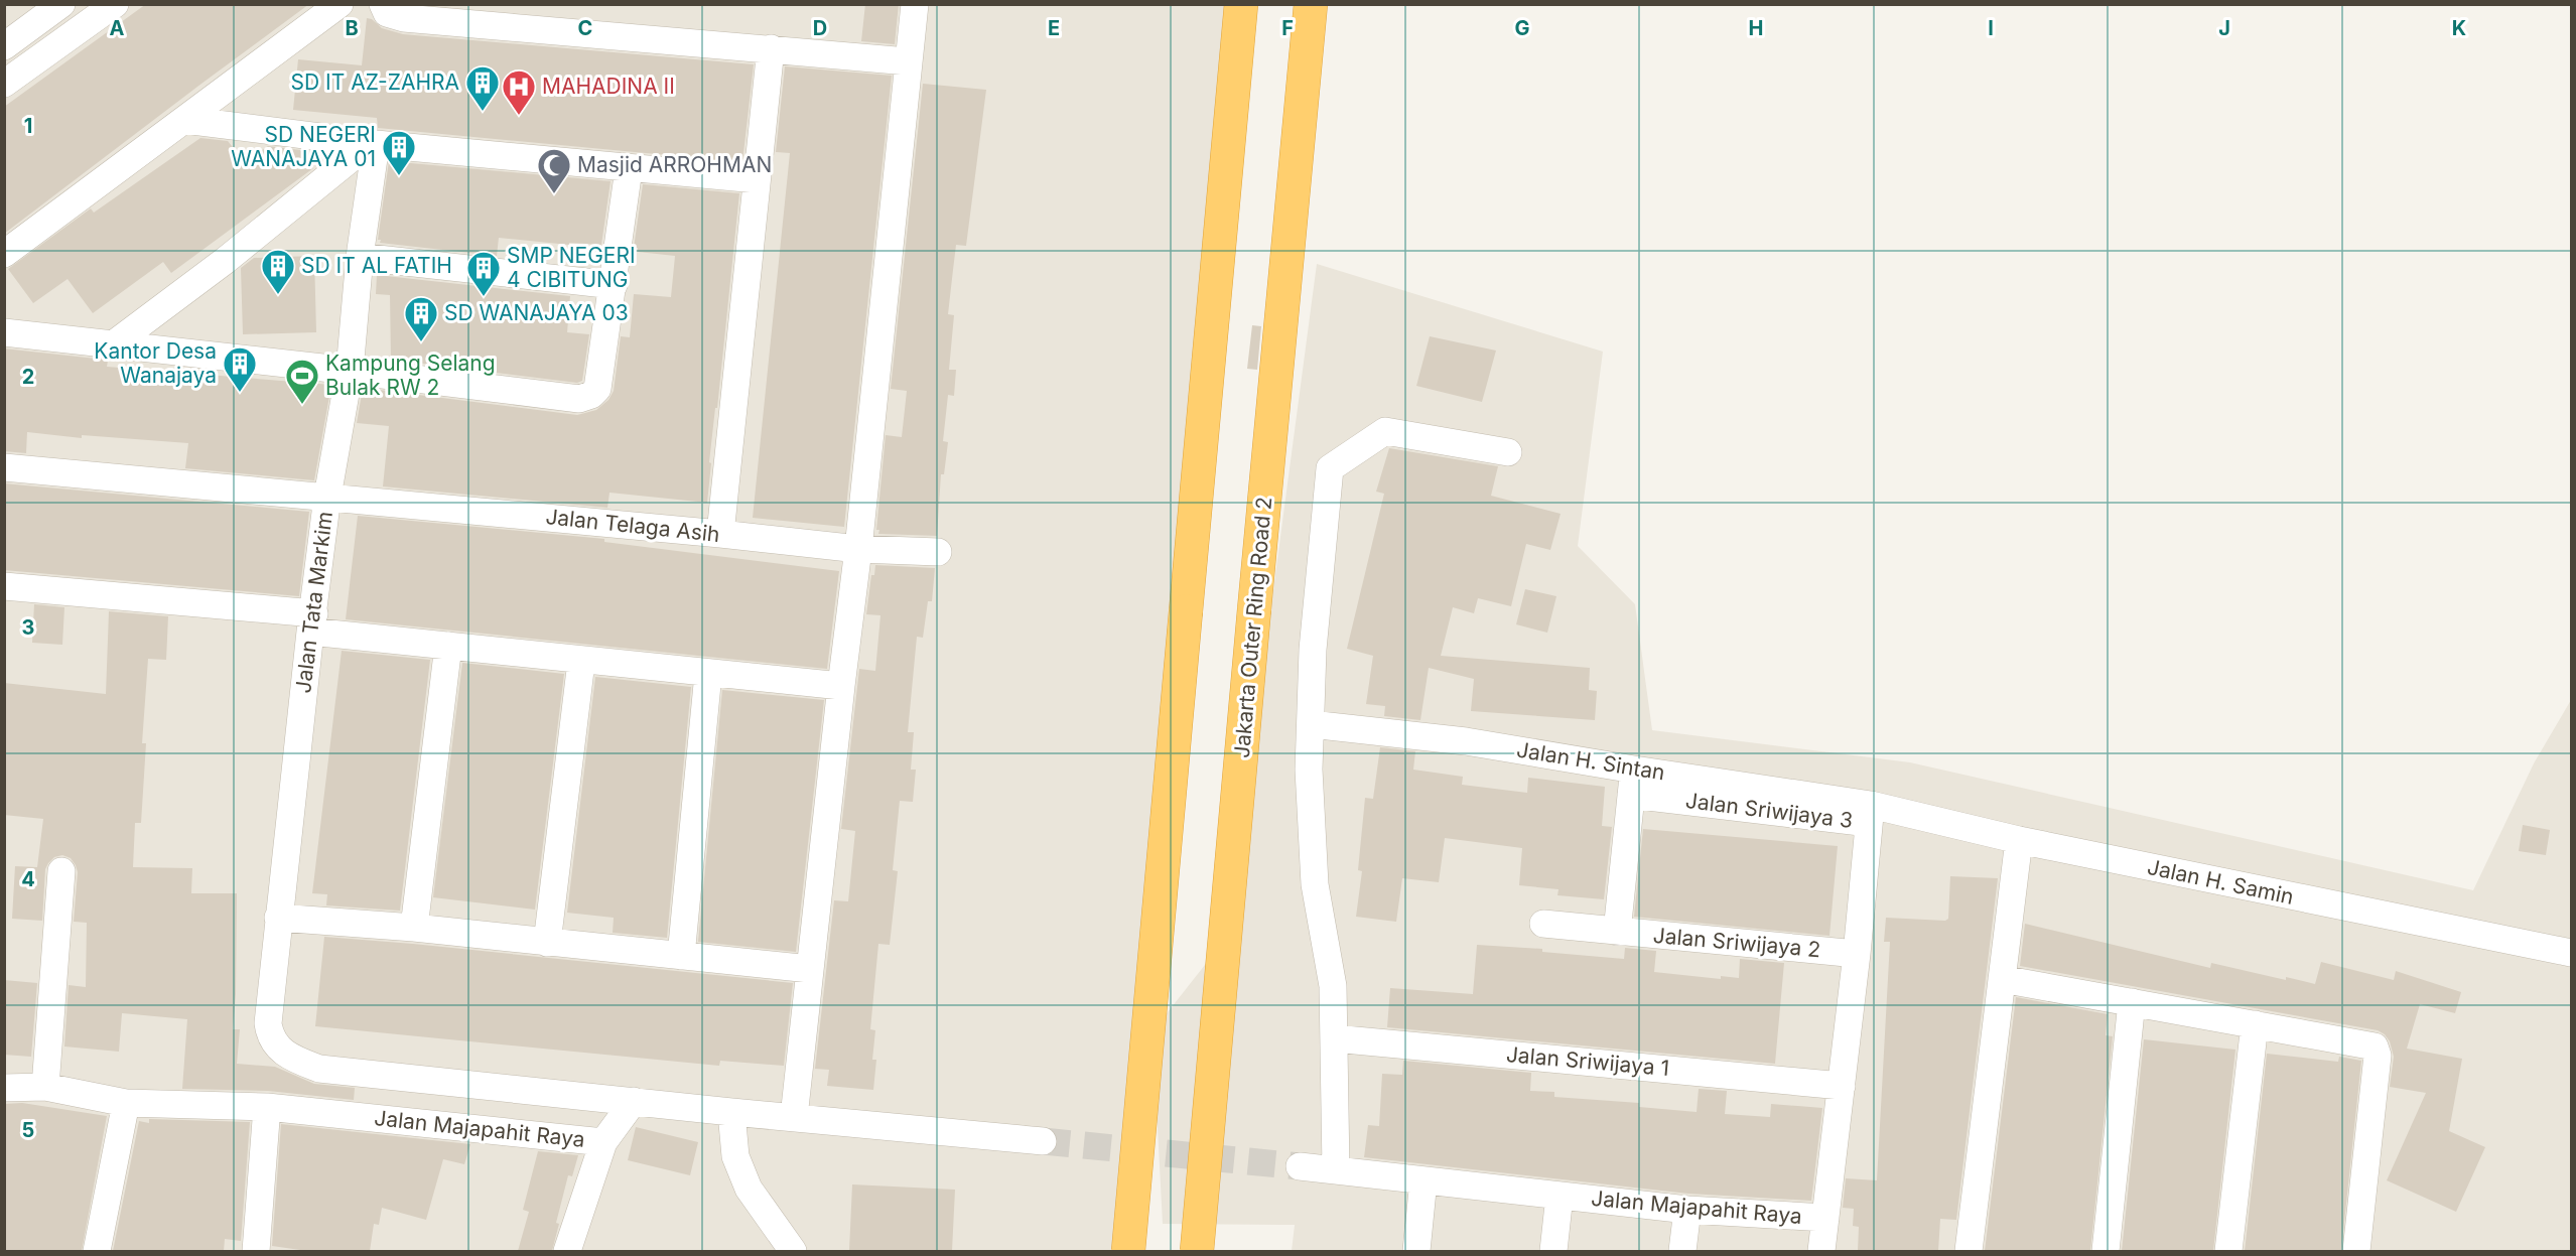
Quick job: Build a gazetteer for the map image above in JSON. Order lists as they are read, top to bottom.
{
  "streets": {
    "highway": ["Jakarta Outer Ring Road 2"],
    "street": [
      "Jalan Telaga Asih",
      "Jalan Tata Markim",
      "Jalan H. Sintan",
      "Jalan Sriwijaya 3",
      "Jalan H. Samin",
      "Jalan Sriwijaya 2",
      "Jalan Sriwijaya 1",
      "Jalan Majapahit Raya"
    ]
  },
  "crossings": [
    ["Jalan Telaga Asih", "Jalan Tata Markim"],
    ["Jalan Tata Markim", "Jalan Majapahit Raya"],
    ["Jalan H. Sintan", "Jalan Sriwijaya 3"],
    ["Jalan Sriwijaya 3", "Jalan H. Samin"],
    ["Jalan Sriwijaya 3", "Jalan Majapahit Raya"],
    ["Jalan H. Samin", "Jalan Majapahit Raya"],
    ["Jalan Sriwijaya 2", "Jalan Majapahit Raya"],
    ["Jalan Sriwijaya 1", "Jalan Majapahit Raya"]
  ],
  "places": {
    "building": [
      "SD IT AZ-ZAHRA",
      "SD NEGERI WANAJAYA 01",
      "SD IT AL FATIH",
      "SMP NEGERI 4 CIBITUNG",
      "SD WANAJAYA 03",
      "Kantor Desa Wanajaya"
    ],
    "hospital": ["MAHADINA II"],
    "mosque": ["Masjid ARROHMAN"],
    "sports": ["Kampung Selang Bulak RW 2"]
  },
  "grid": {
    "columns": [
      "A",
      "B",
      "C",
      "D",
      "E",
      "F",
      "G",
      "H",
      "I",
      "J",
      "K"
    ],
    "rows": [
      "1",
      "2",
      "3",
      "4",
      "5"
    ]
  }
}
